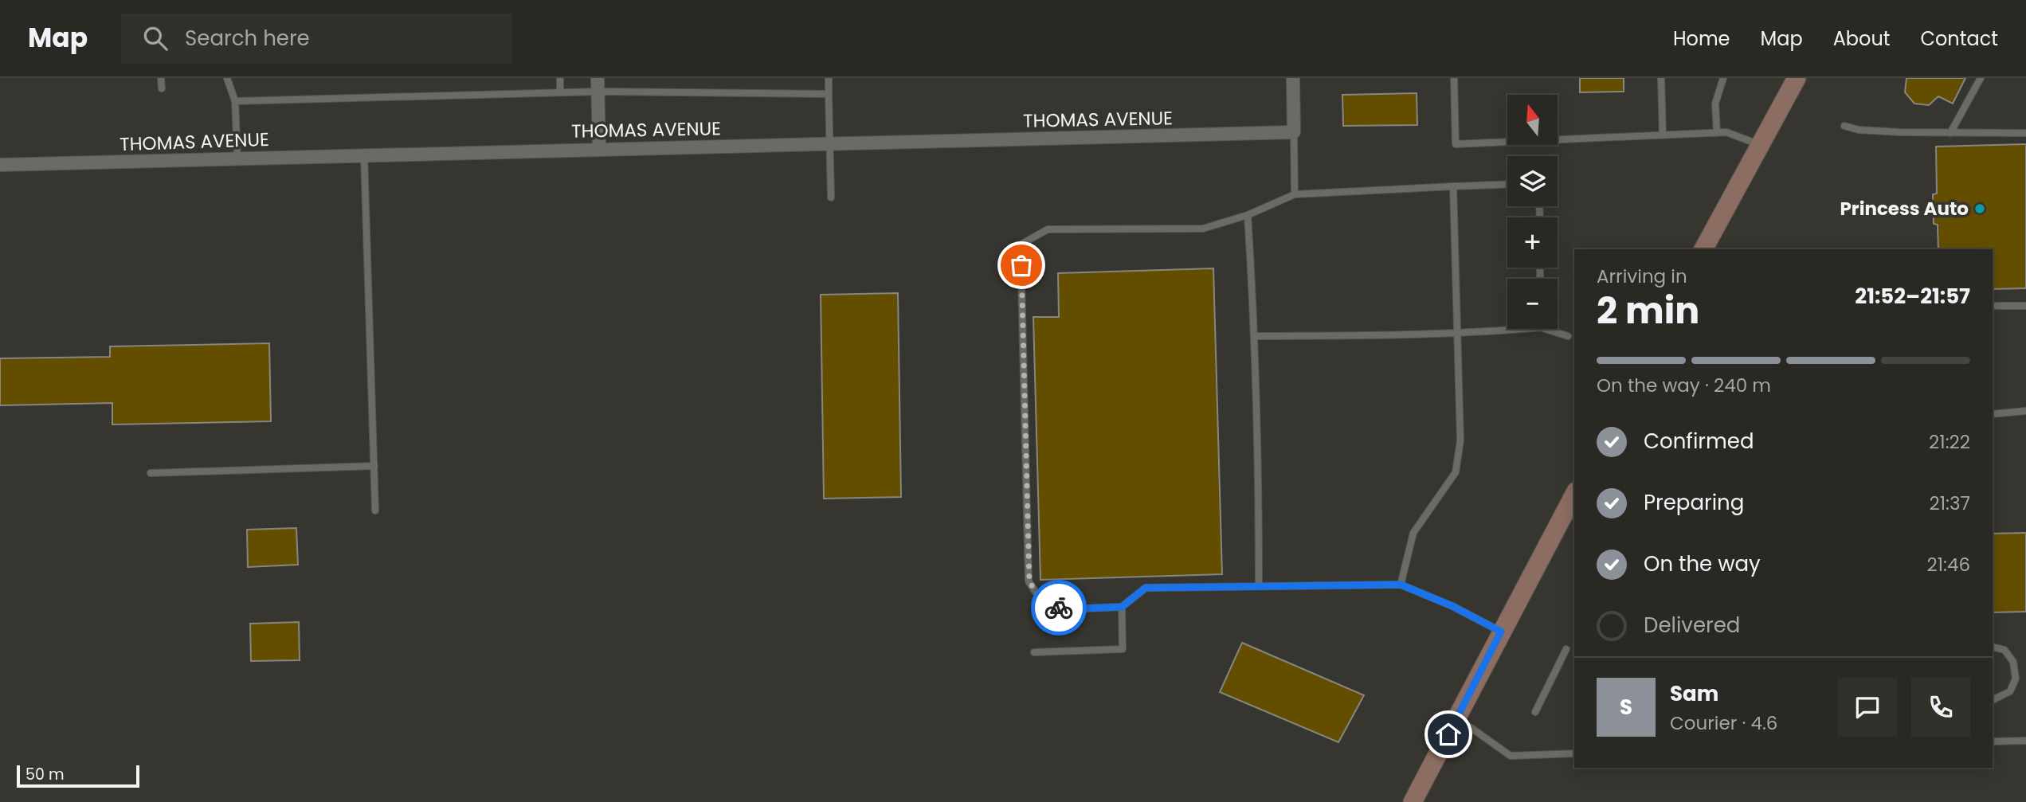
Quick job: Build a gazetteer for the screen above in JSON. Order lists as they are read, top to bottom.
{
  "streets": {
    "street": ["THOMAS AVENUE"]
  },
  "places": ["Princess Auto"],
  "scale_bar": "50 m",
  "north": "top",
  "page": {
    "header": "Map",
    "search": "Search here",
    "nav": [
      "Home",
      "Map",
      "About",
      "Contact"
    ],
    "map_buttons": ["+", "−"],
    "heading": ["2 min", "Arriving in", "21:52–21:57"],
    "panel": ["Sam", "Courier · 4.6"],
    "bar": "On the way · 240 m",
    "list": [
      ["Confirmed", "21:22"],
      ["Preparing", "21:37"],
      ["On the way", "21:46"],
      "Delivered"
    ],
    "round": "S",
    "scale": "50 m"
  }
}
